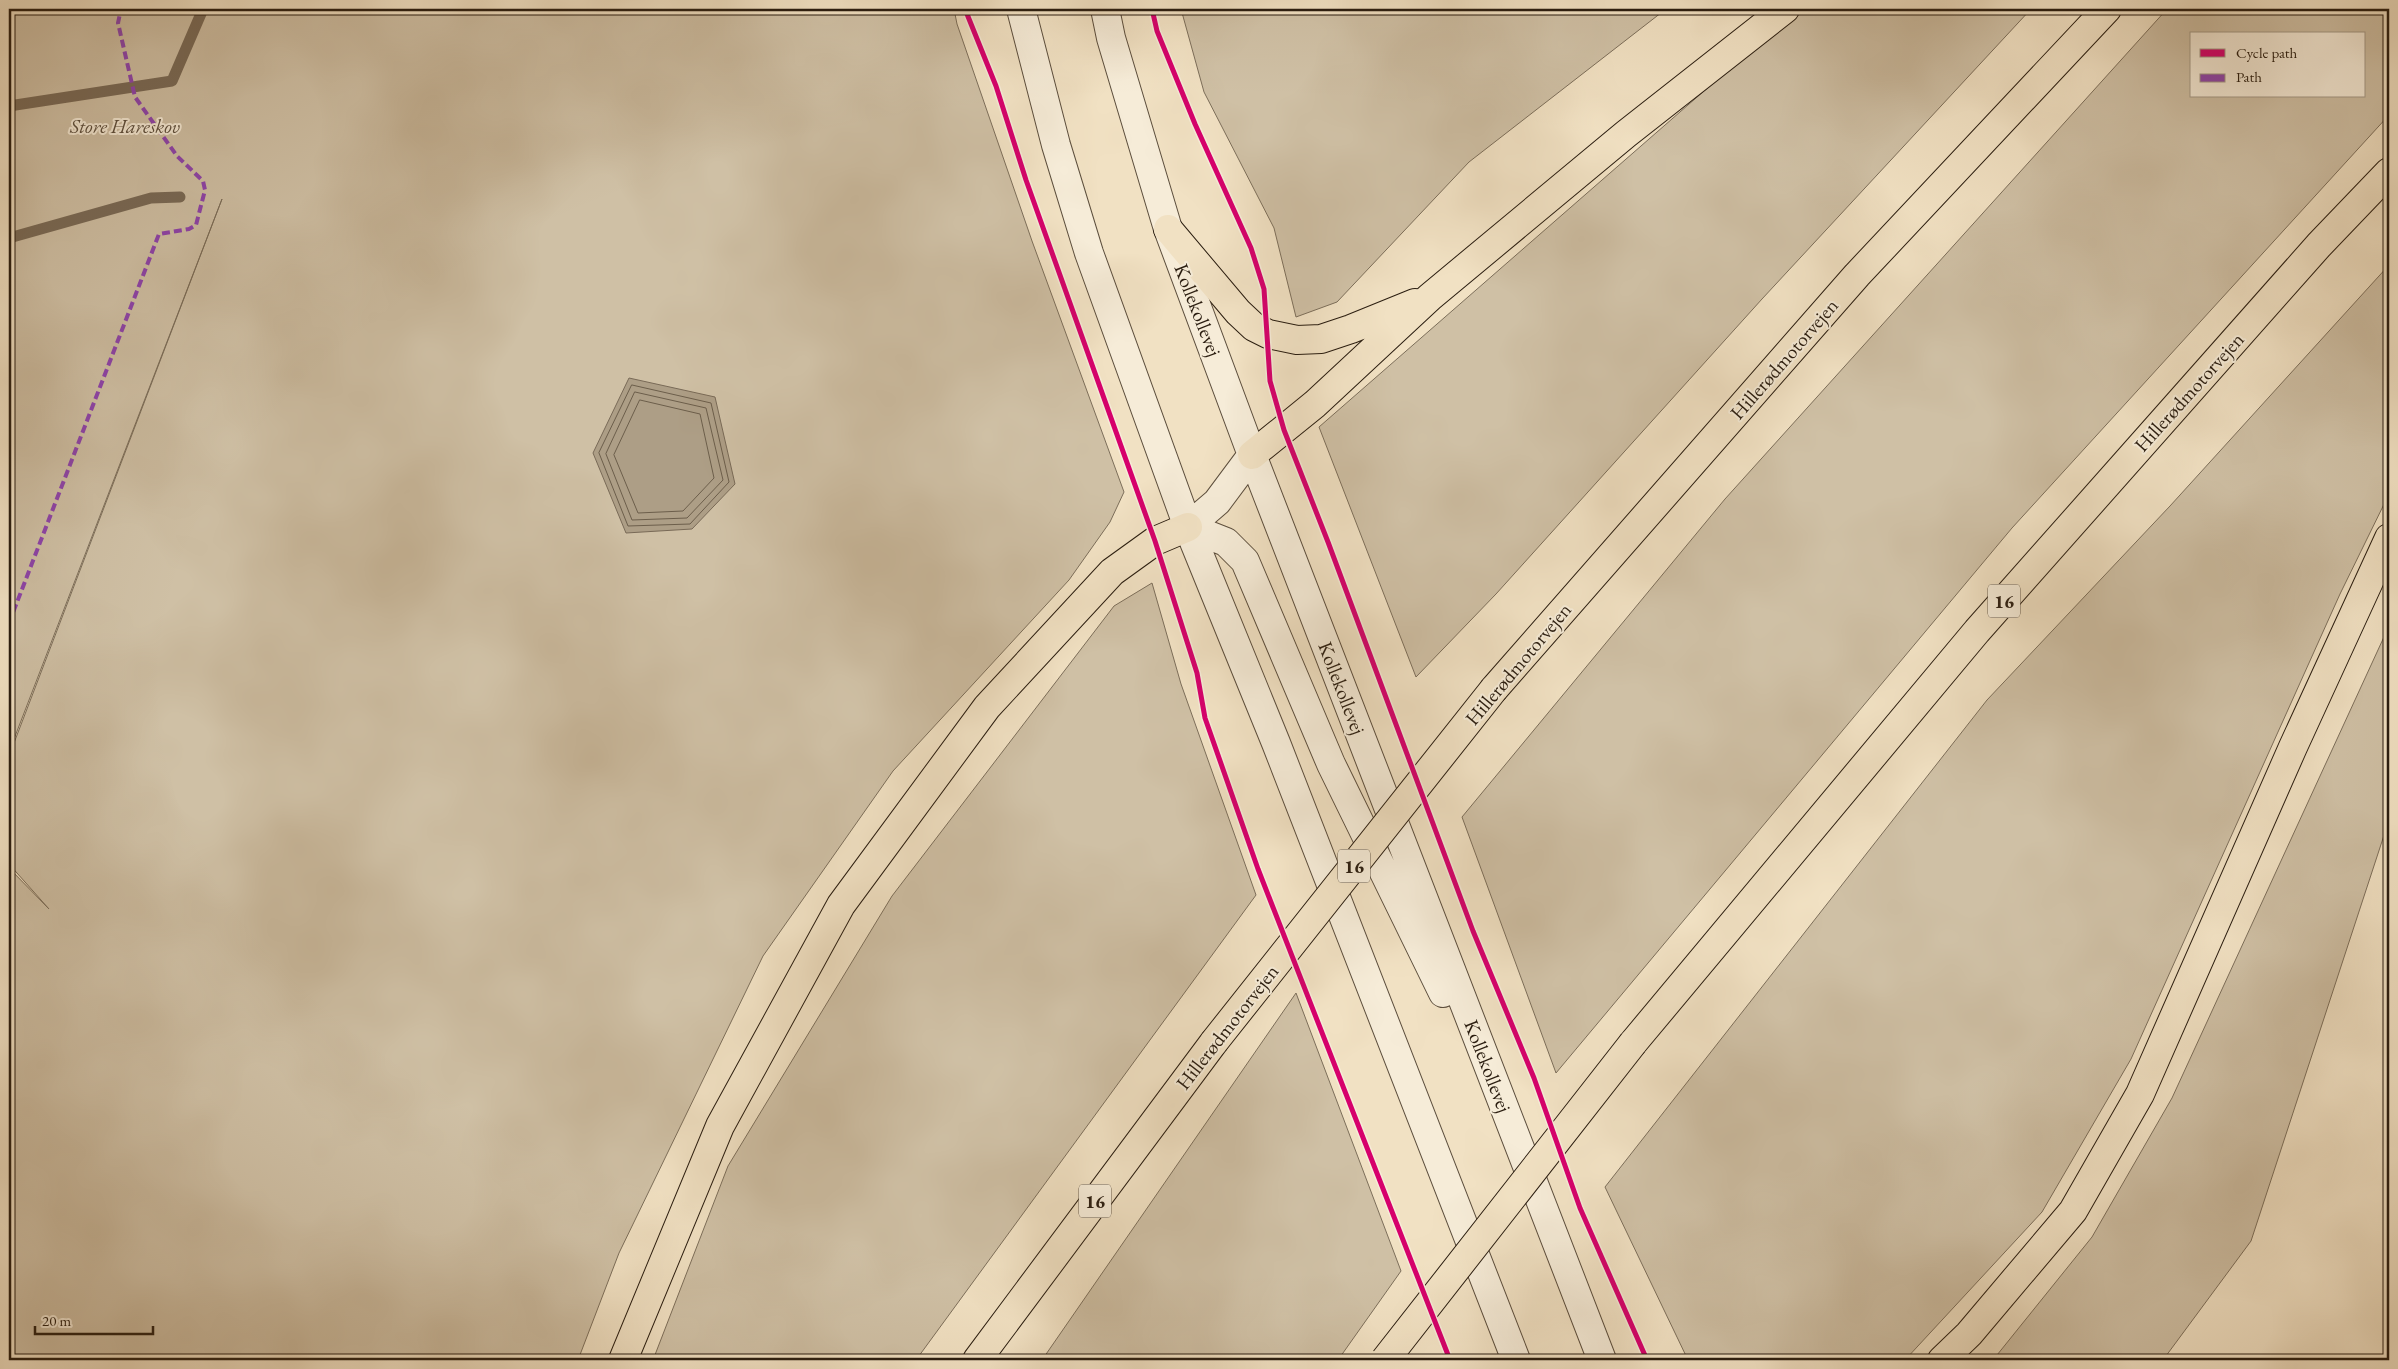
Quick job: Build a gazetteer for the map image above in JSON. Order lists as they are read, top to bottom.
{
  "streets": {
    "highway": ["Hillerødmotorvejen", "16"],
    "street": ["Kollekollevej"]
  },
  "parks": ["Store Hareskov"],
  "legend": ["Cycle path", "Path"],
  "scale_bar": "20 m"
}
